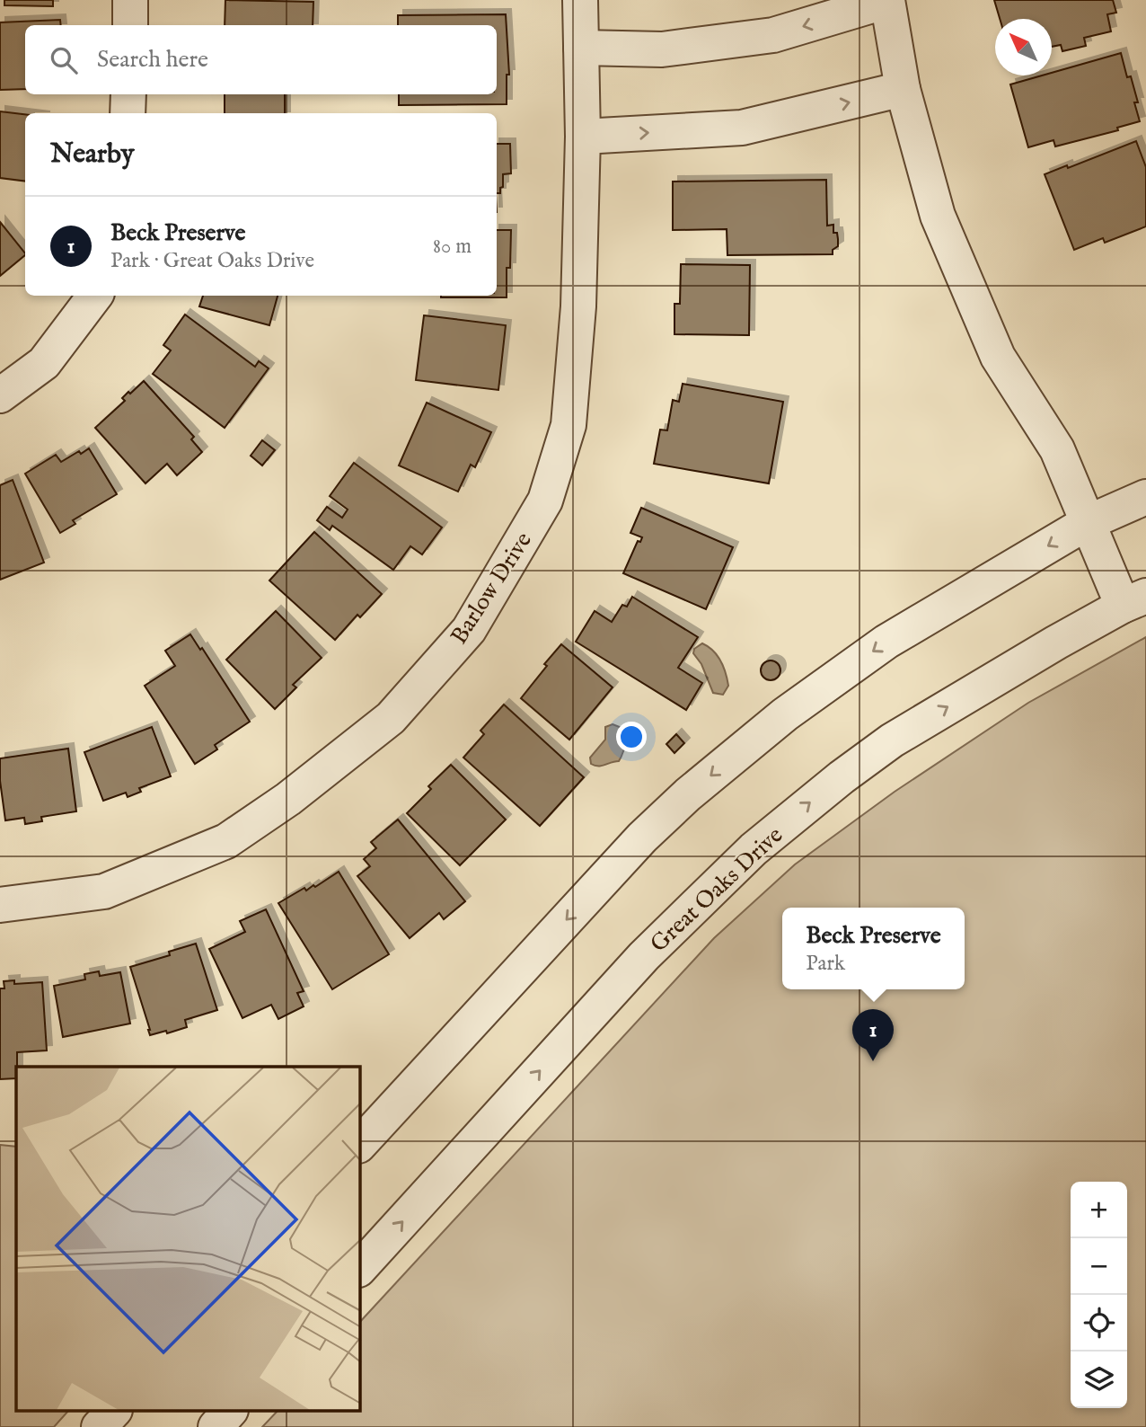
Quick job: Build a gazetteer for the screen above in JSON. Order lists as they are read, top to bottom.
{
  "streets": {
    "street": ["Barlow Drive", "Great Oaks Drive"]
  },
  "north": "top left",
  "page": {
    "search": "Search here",
    "heading": "Nearby",
    "list": [
      {
        "mark": "1",
        "name": "Beck Preserve",
        "note": "Park · Great Oaks Drive",
        "value": "80 m"
      }
    ],
    "popup": ["Beck Preserve", "Park"],
    "pins": "1",
    "map_buttons": ["+", "−"]
  }
}
